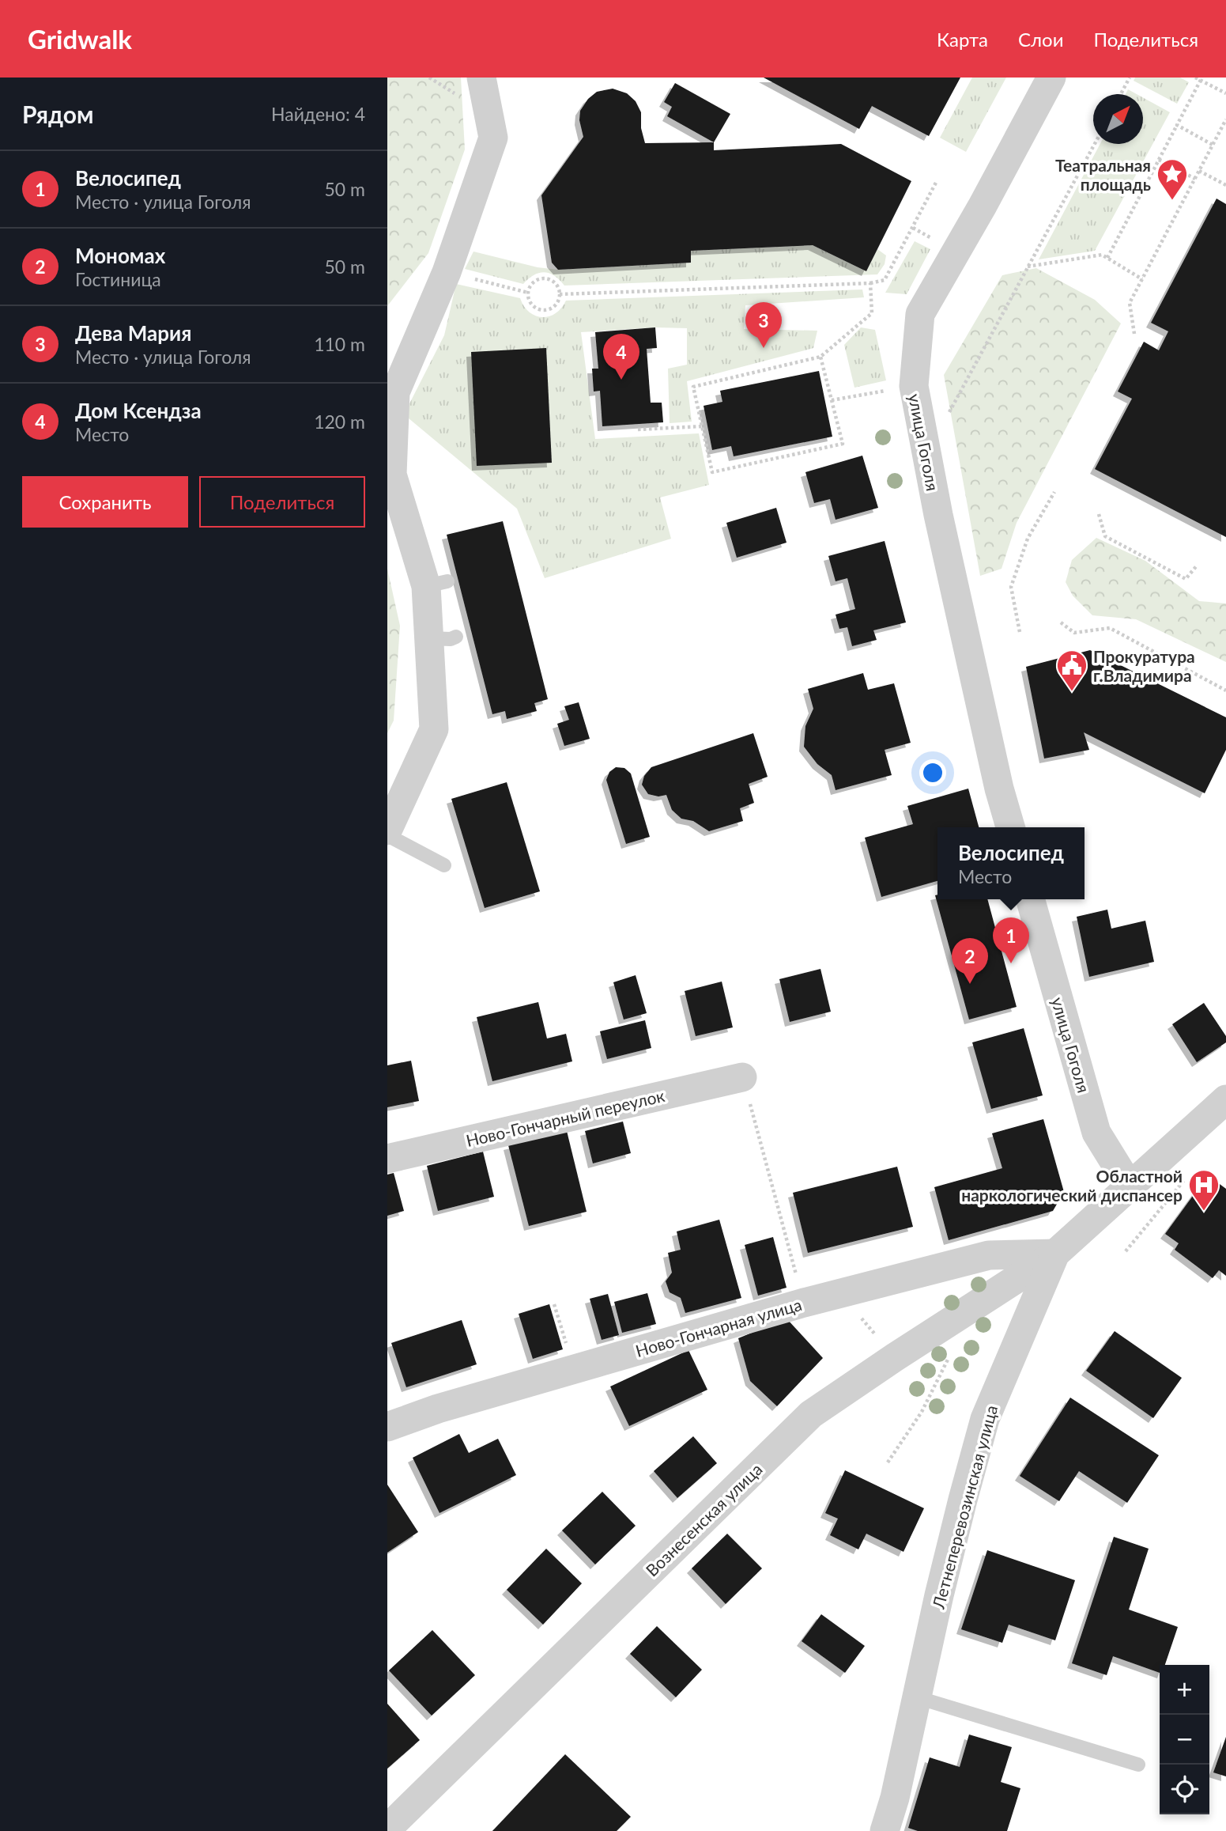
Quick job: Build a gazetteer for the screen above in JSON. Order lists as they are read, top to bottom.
{
  "streets": {
    "street": [
      "улица Гоголя",
      "Ново-Гончарный переулок",
      "Ново-Гончарная улица",
      "Летнеперевозинская улица",
      "Вознесенская улица"
    ]
  },
  "crossings": [
    ["улица Гоголя", "Летнеперевозинская улица"],
    ["Ново-Гончарная улица", "Летнеперевозинская улица"],
    ["Ново-Гончарная улица", "Вознесенская улица"],
    ["Летнеперевозинская улица", "Вознесенская улица"]
  ],
  "places": {
    "place": ["Театральная площадь"],
    "public building": ["Прокуратура г.Владимира"],
    "hospital": ["Областной наркологический диспансер"]
  },
  "north": "top right",
  "page": {
    "header": "Gridwalk",
    "nav": ["Карта", "Слои", "Поделиться"],
    "heading": ["Рядом", "Найдено: 4"],
    "list": [
      {
        "mark": "1",
        "name": "Велосипед",
        "note": "Место · улица Гоголя",
        "value": "50 m"
      },
      {
        "mark": "2",
        "name": "Мономах",
        "note": "Гостиница",
        "value": "50 m"
      },
      {
        "mark": "3",
        "name": "Дева Мария",
        "note": "Место · улица Гоголя",
        "value": "110 m"
      },
      {
        "mark": "4",
        "name": "Дом Ксендза",
        "note": "Место",
        "value": "120 m"
      }
    ],
    "pins": [
      "3",
      "4",
      "1",
      "2"
    ],
    "buttons": ["Сохранить", "Поделиться"],
    "popup": ["Велосипед", "Место"],
    "map_buttons": ["+", "−"]
  }
}
